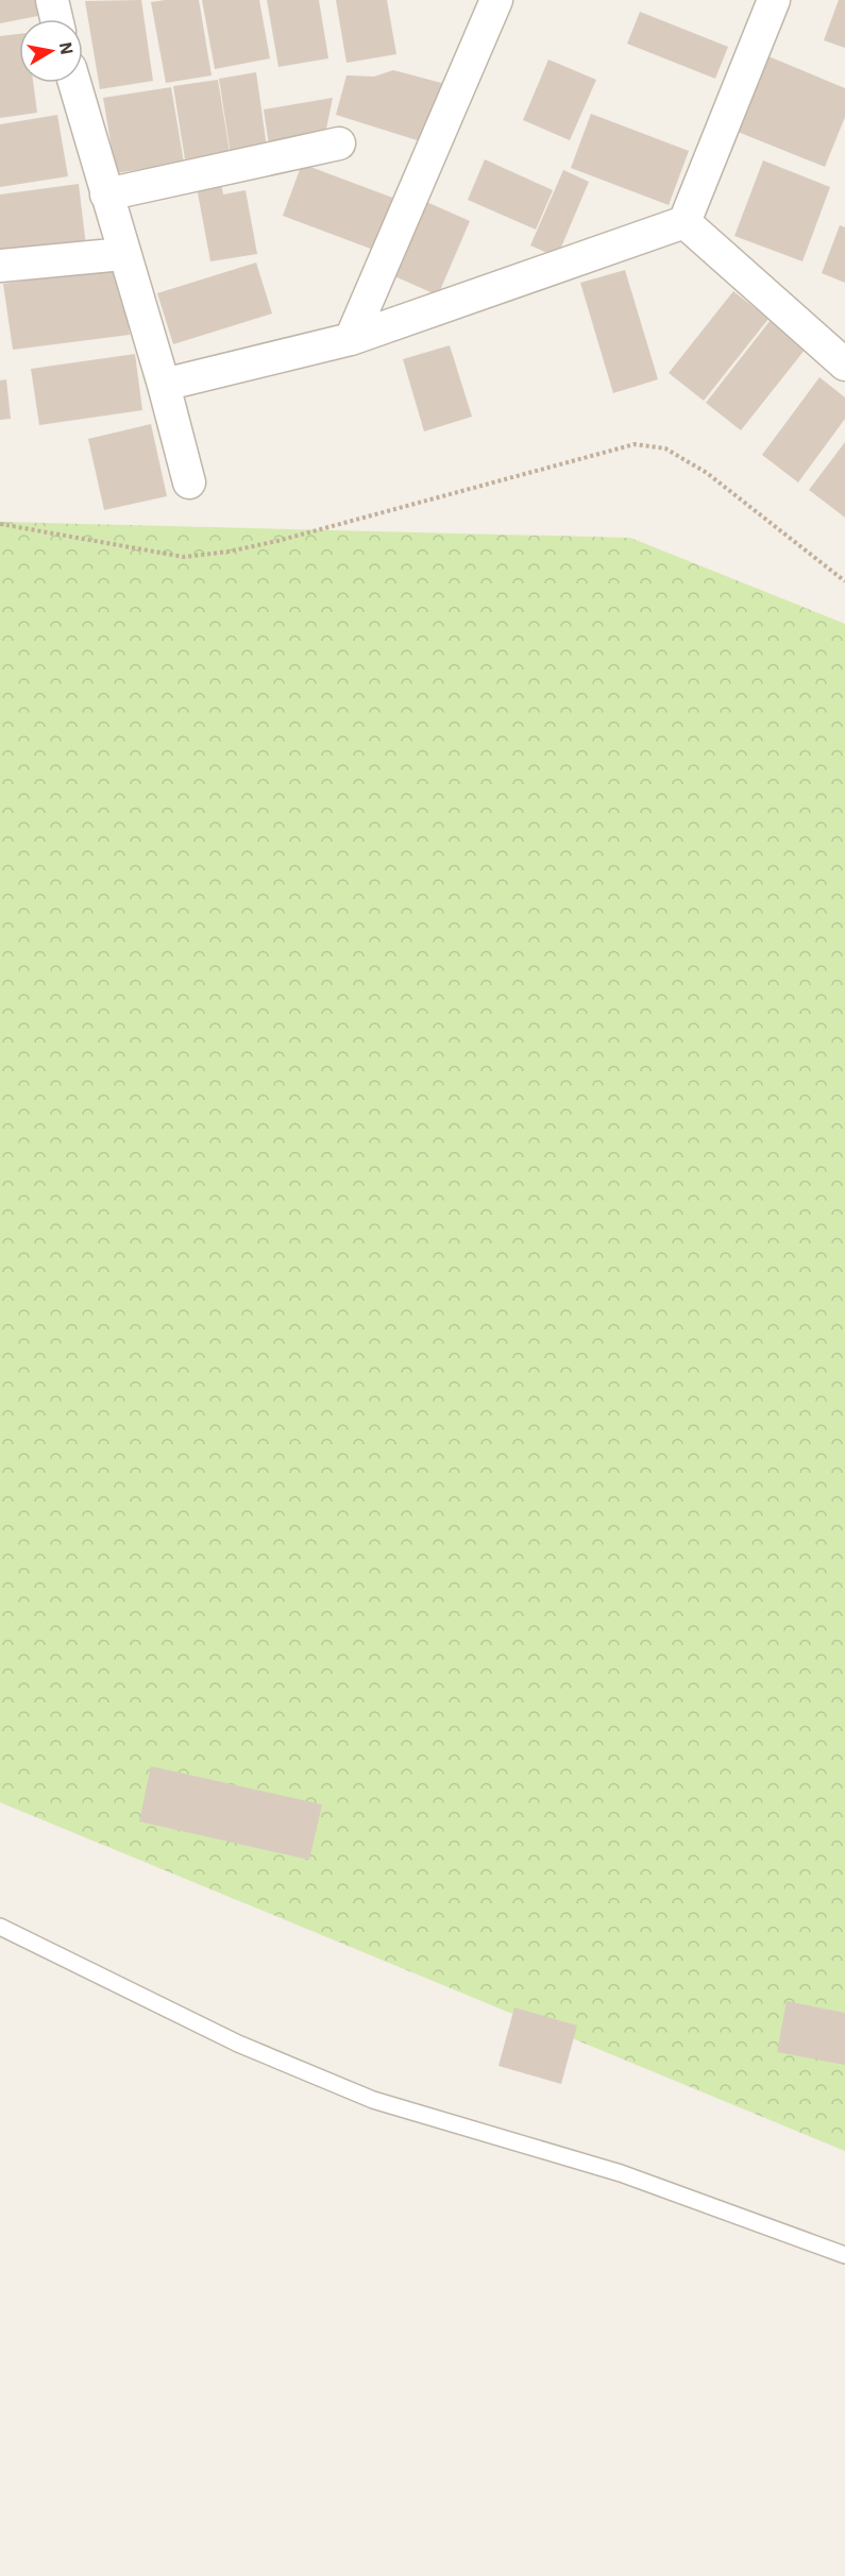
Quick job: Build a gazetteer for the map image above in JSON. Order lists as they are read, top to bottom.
{
  "north": "right"
}
